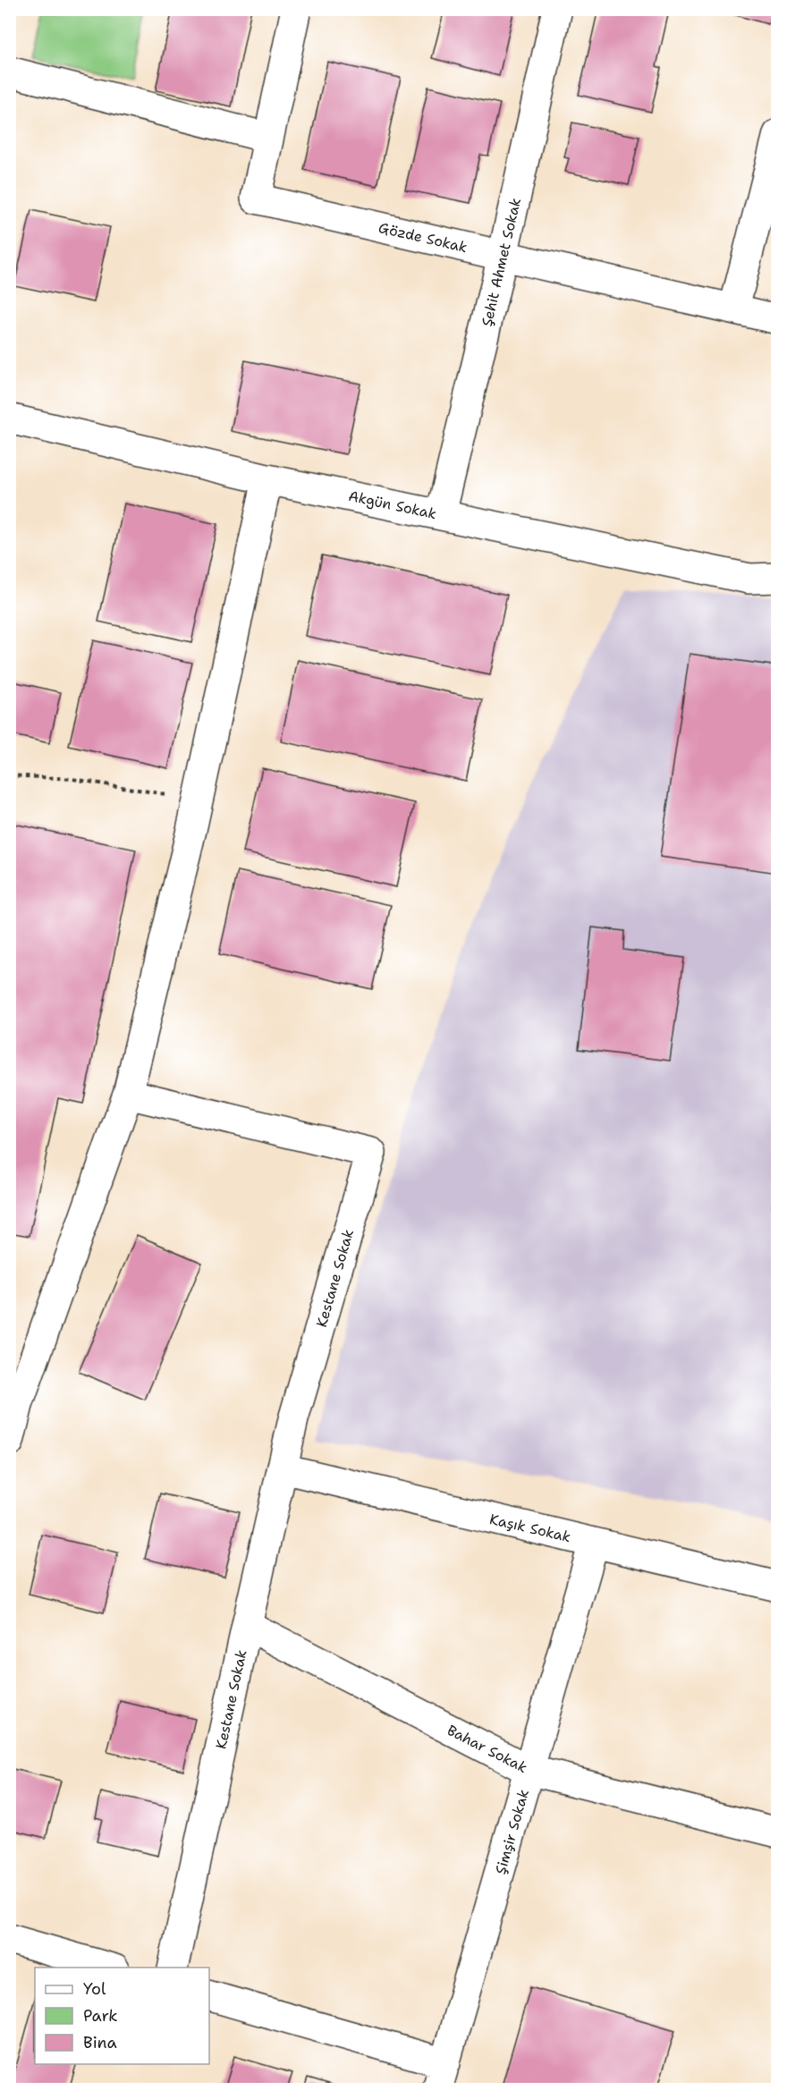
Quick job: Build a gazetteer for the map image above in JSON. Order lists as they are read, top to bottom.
{
  "streets": {
    "street": [
      "Gözde Sokak",
      "Şehit Ahmet Sokak",
      "Akgün Sokak",
      "Kestane Sokak",
      "Kaşık Sokak",
      "Bahar Sokak",
      "Şimşir Sokak"
    ]
  },
  "crossings": [
    ["Gözde Sokak", "Şehit Ahmet Sokak"],
    ["Şehit Ahmet Sokak", "Akgün Sokak"],
    ["Kestane Sokak", "Kaşık Sokak"],
    ["Kestane Sokak", "Bahar Sokak"],
    ["Kaşık Sokak", "Şimşir Sokak"],
    ["Bahar Sokak", "Şimşir Sokak"]
  ],
  "legend": ["Yol", "Park", "Bina"]
}
